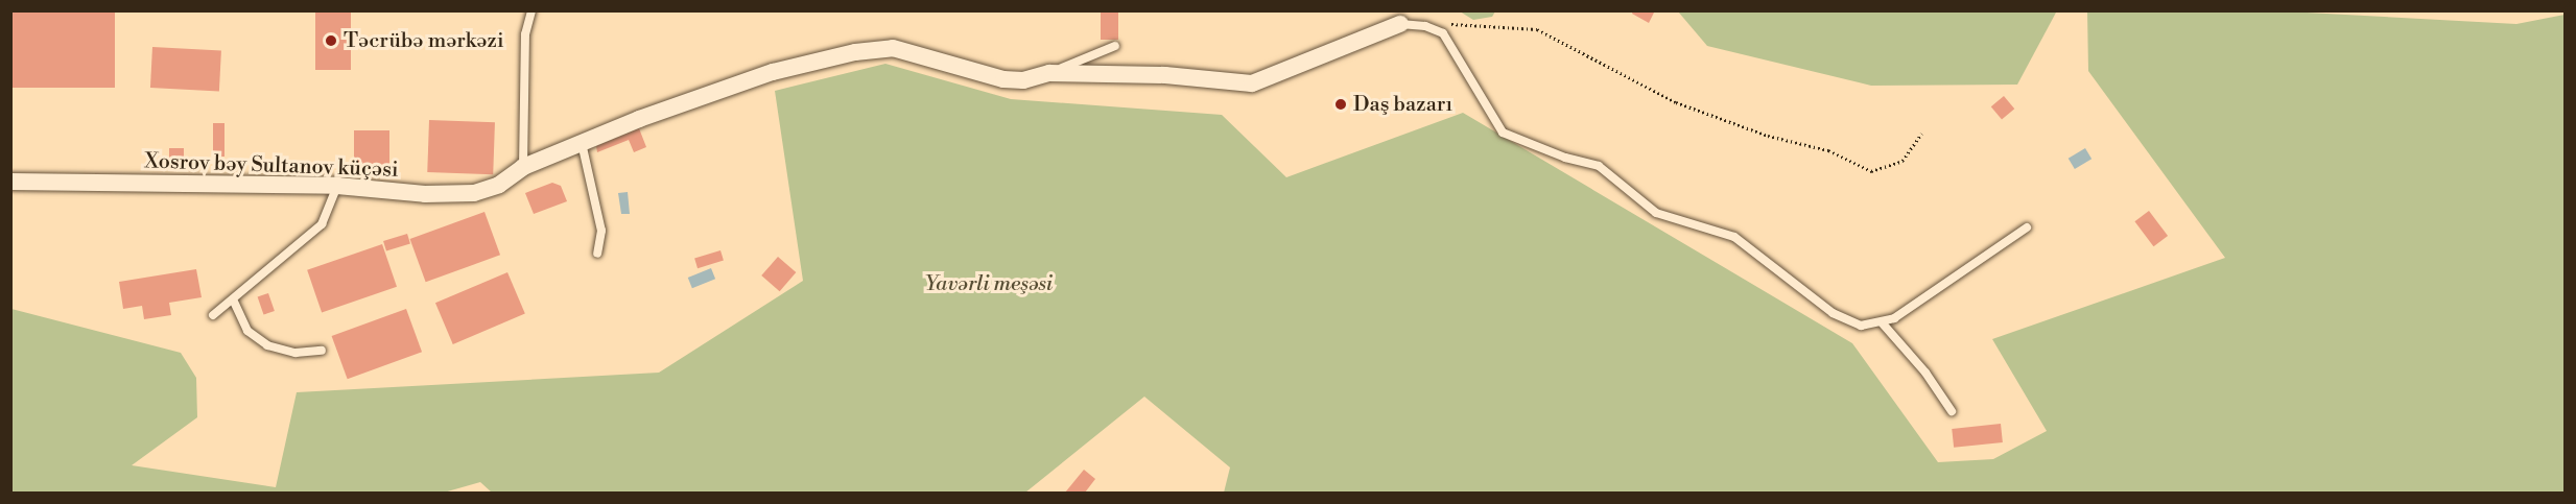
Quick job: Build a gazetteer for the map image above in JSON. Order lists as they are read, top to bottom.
{
  "streets": {
    "street": ["Xosrov bəy Sultanov küçəsi"]
  },
  "parks": ["Yavərli meşəsi"],
  "places": ["Təcrübə mərkəzi", "Daş bazarı"]
}
